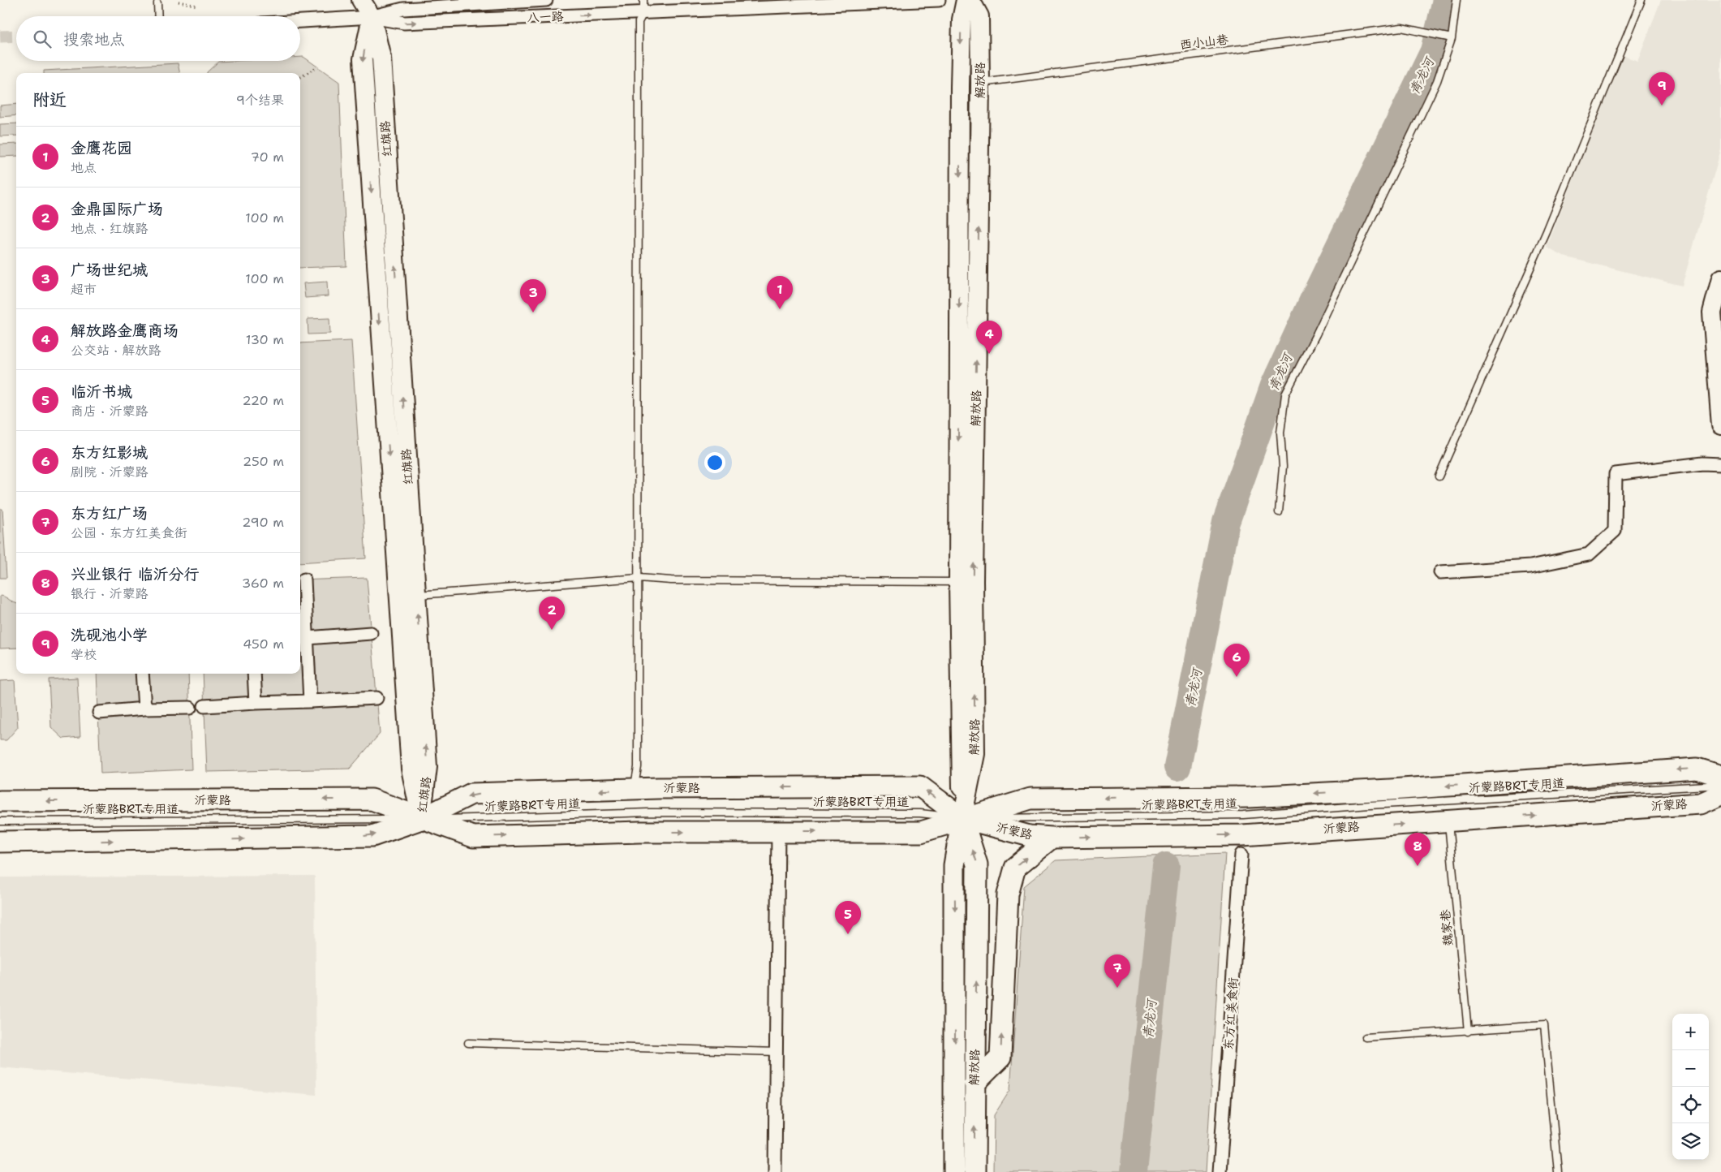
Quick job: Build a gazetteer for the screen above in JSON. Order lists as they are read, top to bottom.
{
  "streets": {
    "main road": ["解放路", "沂蒙路"],
    "street": ["八一路", "红旗路", "东方红美食街"],
    "lane": ["西小山巷", "沂蒙路BRT专用道", "魏家巷"]
  },
  "crossings": [
    ["八一路", "红旗路"],
    ["西小山巷", "解放路"],
    ["解放路", "沂蒙路BRT专用道"],
    ["解放路", "沂蒙路"],
    ["红旗路", "沂蒙路BRT专用道"],
    ["红旗路", "沂蒙路"],
    ["沂蒙路BRT专用道", "沂蒙路"],
    ["沂蒙路", "魏家巷"]
  ],
  "water": ["青龙河"],
  "page": {
    "search": "搜索地点",
    "pins": [
      "9",
      "1",
      "3",
      "4",
      "2",
      "6",
      "8",
      "5",
      "7"
    ],
    "heading": ["附近", "9个结果"],
    "list": [
      {
        "mark": "1",
        "name": "金鹰花园",
        "note": "地点",
        "value": "70 m"
      },
      {
        "mark": "2",
        "name": "金鼎国际广场",
        "note": "地点 · 红旗路",
        "value": "100 m"
      },
      {
        "mark": "3",
        "name": "广场世纪城",
        "note": "超市",
        "value": "100 m"
      },
      {
        "mark": "4",
        "name": "解放路金鹰商场",
        "note": "公交站 · 解放路",
        "value": "130 m"
      },
      {
        "mark": "5",
        "name": "临沂书城",
        "note": "商店 · 沂蒙路",
        "value": "220 m"
      },
      {
        "mark": "6",
        "name": "东方红影城",
        "note": "剧院 · 沂蒙路",
        "value": "250 m"
      },
      {
        "mark": "7",
        "name": "东方红广场",
        "note": "公园 · 东方红美食街",
        "value": "290 m"
      },
      {
        "mark": "8",
        "name": "兴业银行 临沂分行",
        "note": "银行 · 沂蒙路",
        "value": "360 m"
      },
      {
        "mark": "9",
        "name": "洗砚池小学",
        "note": "学校",
        "value": "450 m"
      }
    ],
    "map_buttons": ["+", "−"]
  }
}
